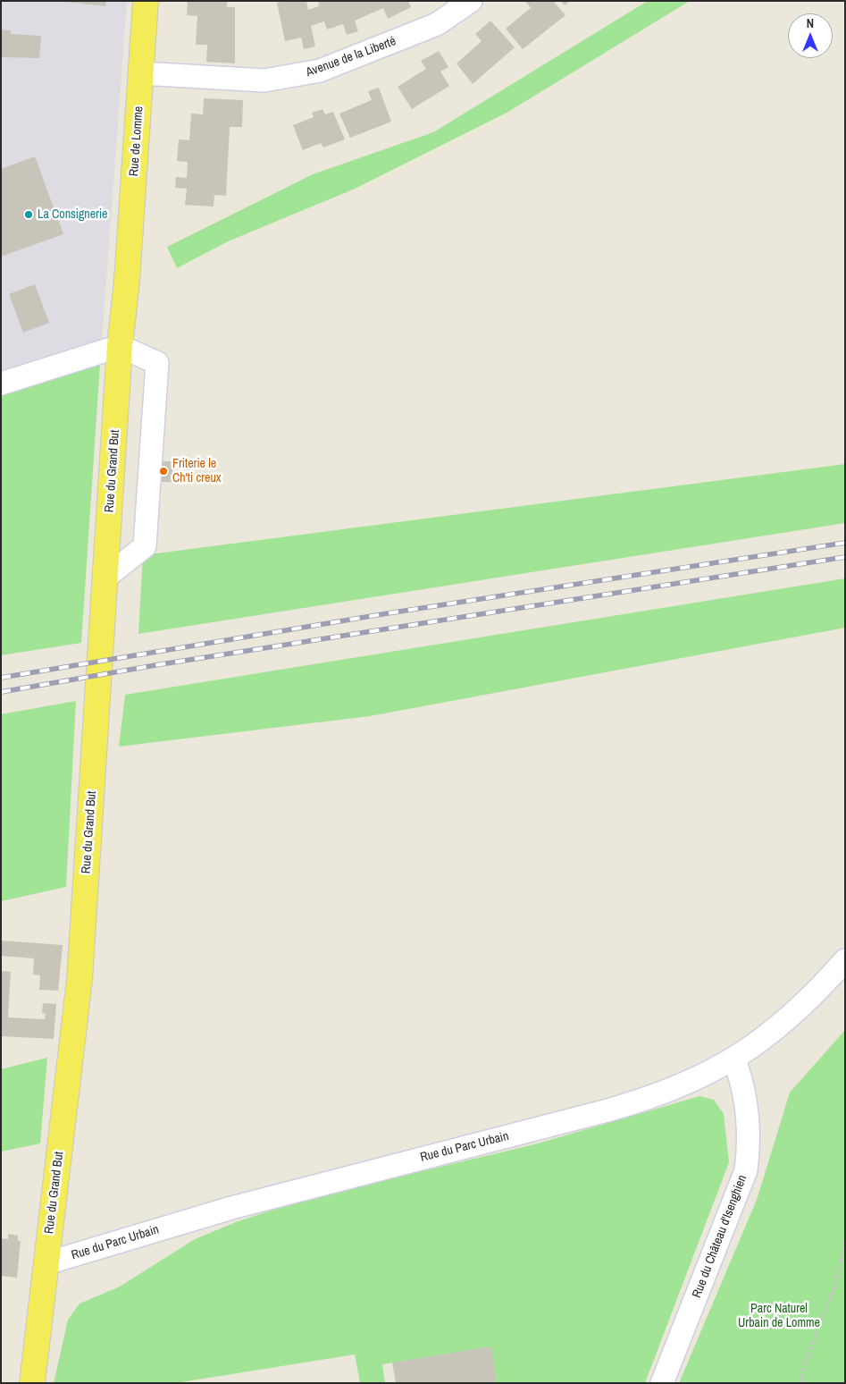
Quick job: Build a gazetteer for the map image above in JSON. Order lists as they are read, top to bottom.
{
  "streets": {
    "main road": ["Rue de Lomme", "Rue du Grand But"],
    "street": ["Avenue de la Liberté", "Rue du Parc Urbain", "Rue du Château d'Isenghien"]
  },
  "crossings": [
    ["Avenue de la Liberté", "Rue de Lomme"],
    ["Rue de Lomme", "Rue du Grand But"],
    ["Rue du Grand But", "Rue du Parc Urbain"],
    ["Rue du Parc Urbain", "Rue du Château d'Isenghien"]
  ],
  "parks": ["Parc Naturel Urbain de Lomme"],
  "places": ["La Consignerie", "Friterie le Ch'ti creux"],
  "north": "top"
}
